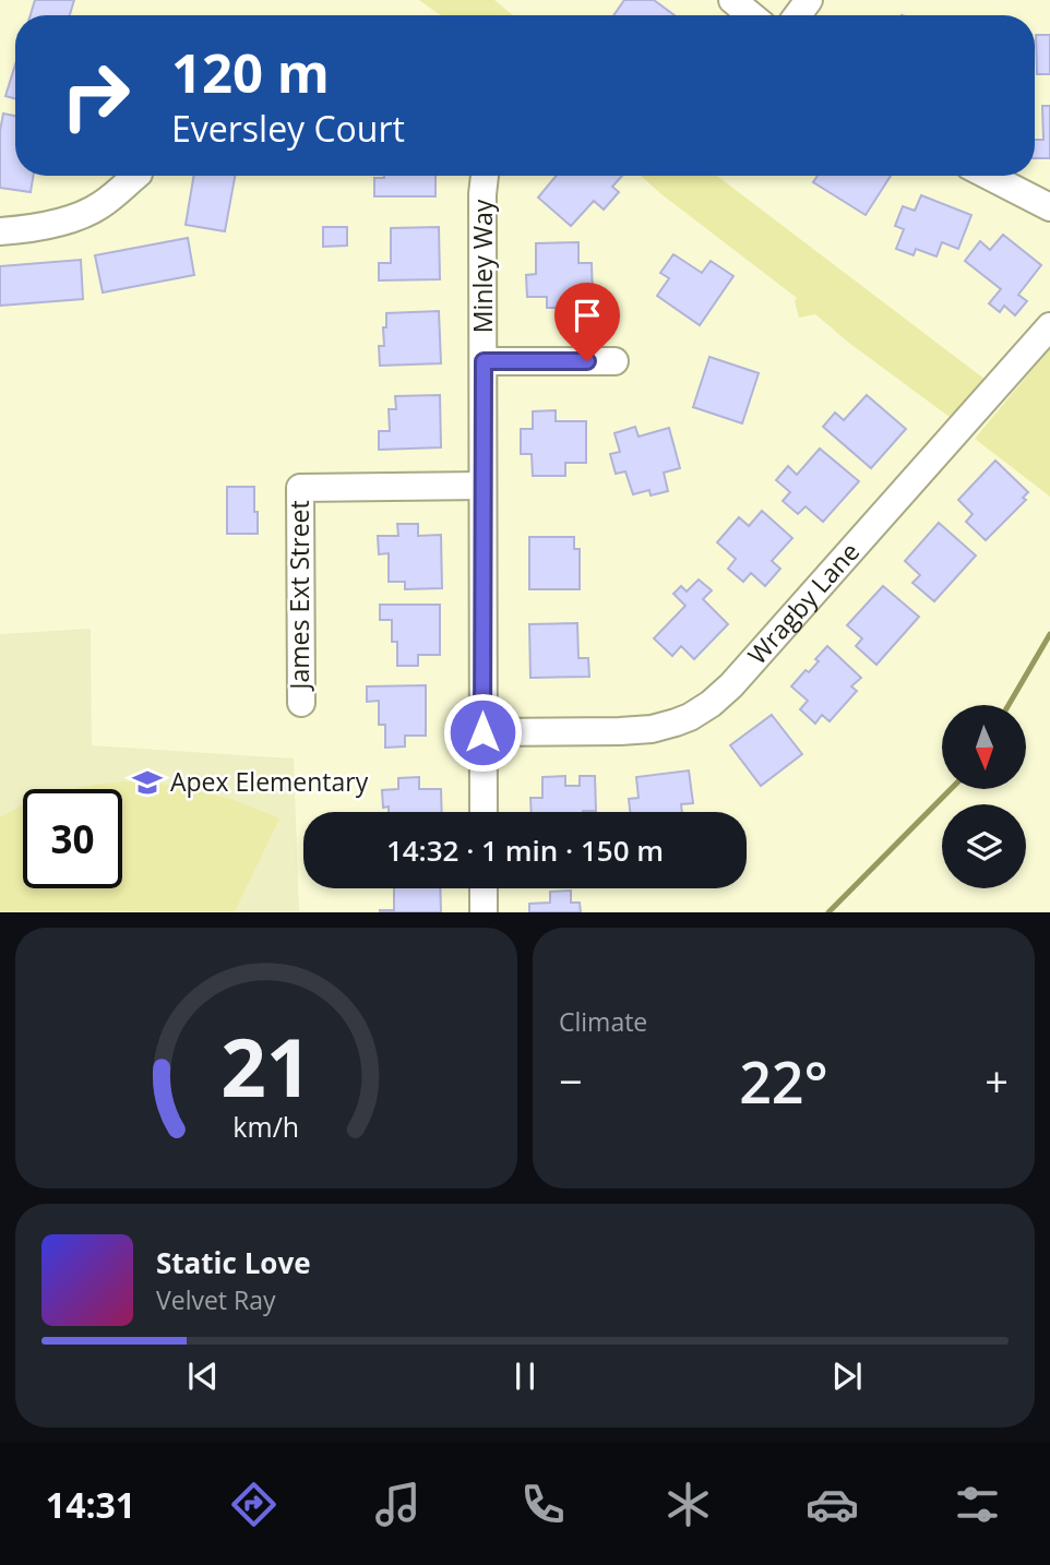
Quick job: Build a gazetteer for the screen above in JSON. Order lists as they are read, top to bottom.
{
  "streets": {
    "street": ["Minley Way", "James Ext Street", "Wragby Lane"]
  },
  "crossings": [
    ["Minley Way", "James Ext Street"],
    ["Minley Way", "Wragby Lane"]
  ],
  "places": {
    "school or university": ["Apex Elementary"]
  },
  "north": "bottom",
  "page": {
    "turn": ["120 m", "Eversley Court"],
    "limit": "30",
    "trip": "14:32 · 1 min · 150 m",
    "tile": "Climate",
    "heat": ["−", "22°", "+"],
    "song": ["Static Love", "Velvet Ray"],
    "tabs": "14:31",
    "gauge": ["21", "km/h"]
  }
}
